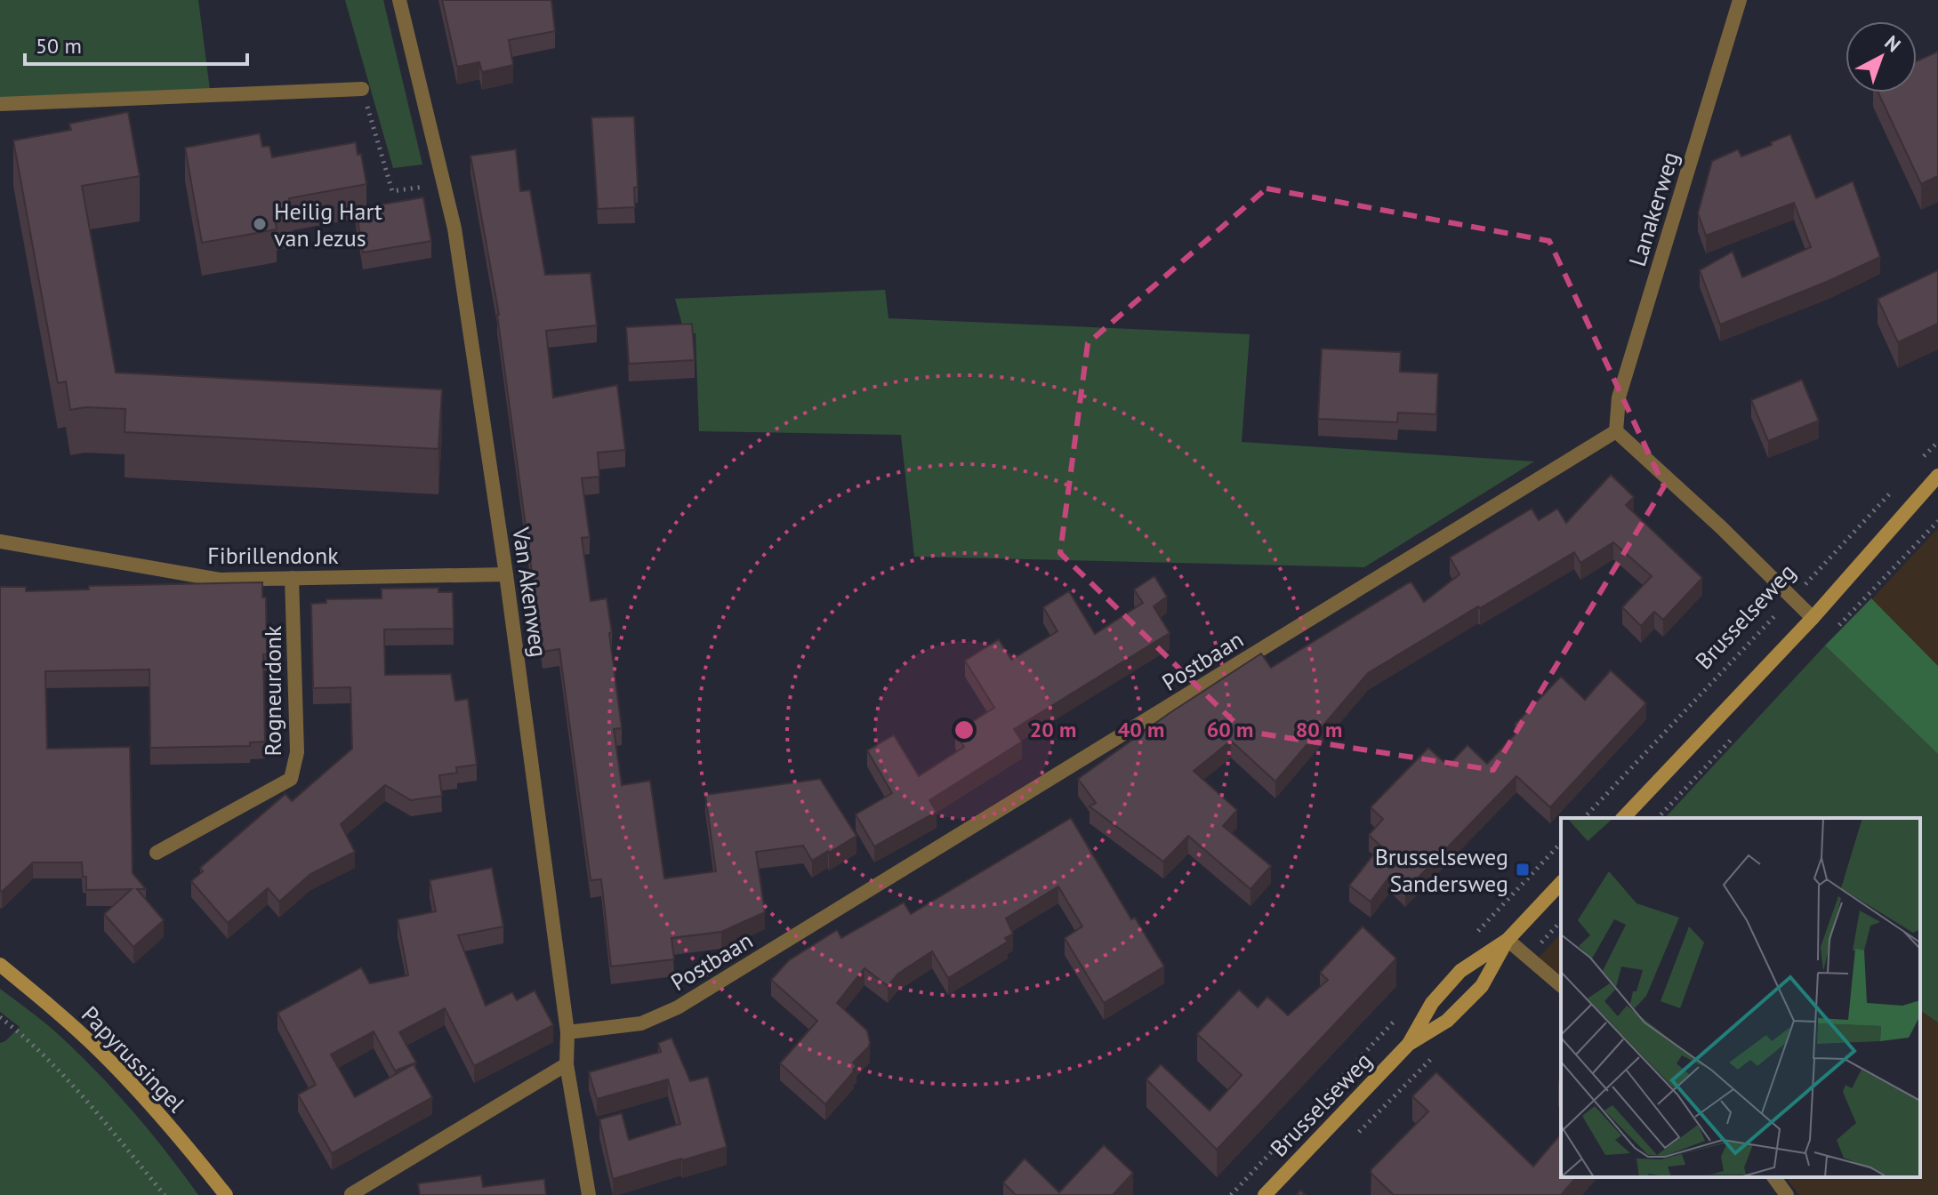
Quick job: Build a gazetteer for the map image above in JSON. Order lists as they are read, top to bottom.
{
  "streets": {
    "street": [
      "Lanakerweg",
      "Fibrillendonk",
      "Van Akenweg",
      "Brusselseweg",
      "Postbaan",
      "Rogneurdonk",
      "Papyrussingel"
    ]
  },
  "crossings": [
    ["Lanakerweg", "Postbaan"],
    ["Fibrillendonk", "Van Akenweg"],
    ["Fibrillendonk", "Rogneurdonk"],
    ["Van Akenweg", "Postbaan"]
  ],
  "places": {
    "other": ["Heilig Hart van Jezus"],
    "transit": ["Brusselseweg Sandersweg"]
  },
  "scale_bar": "50 m",
  "north": "top right",
  "rings": [
    "20 m",
    "40 m",
    "60 m",
    "80 m"
  ]
}
